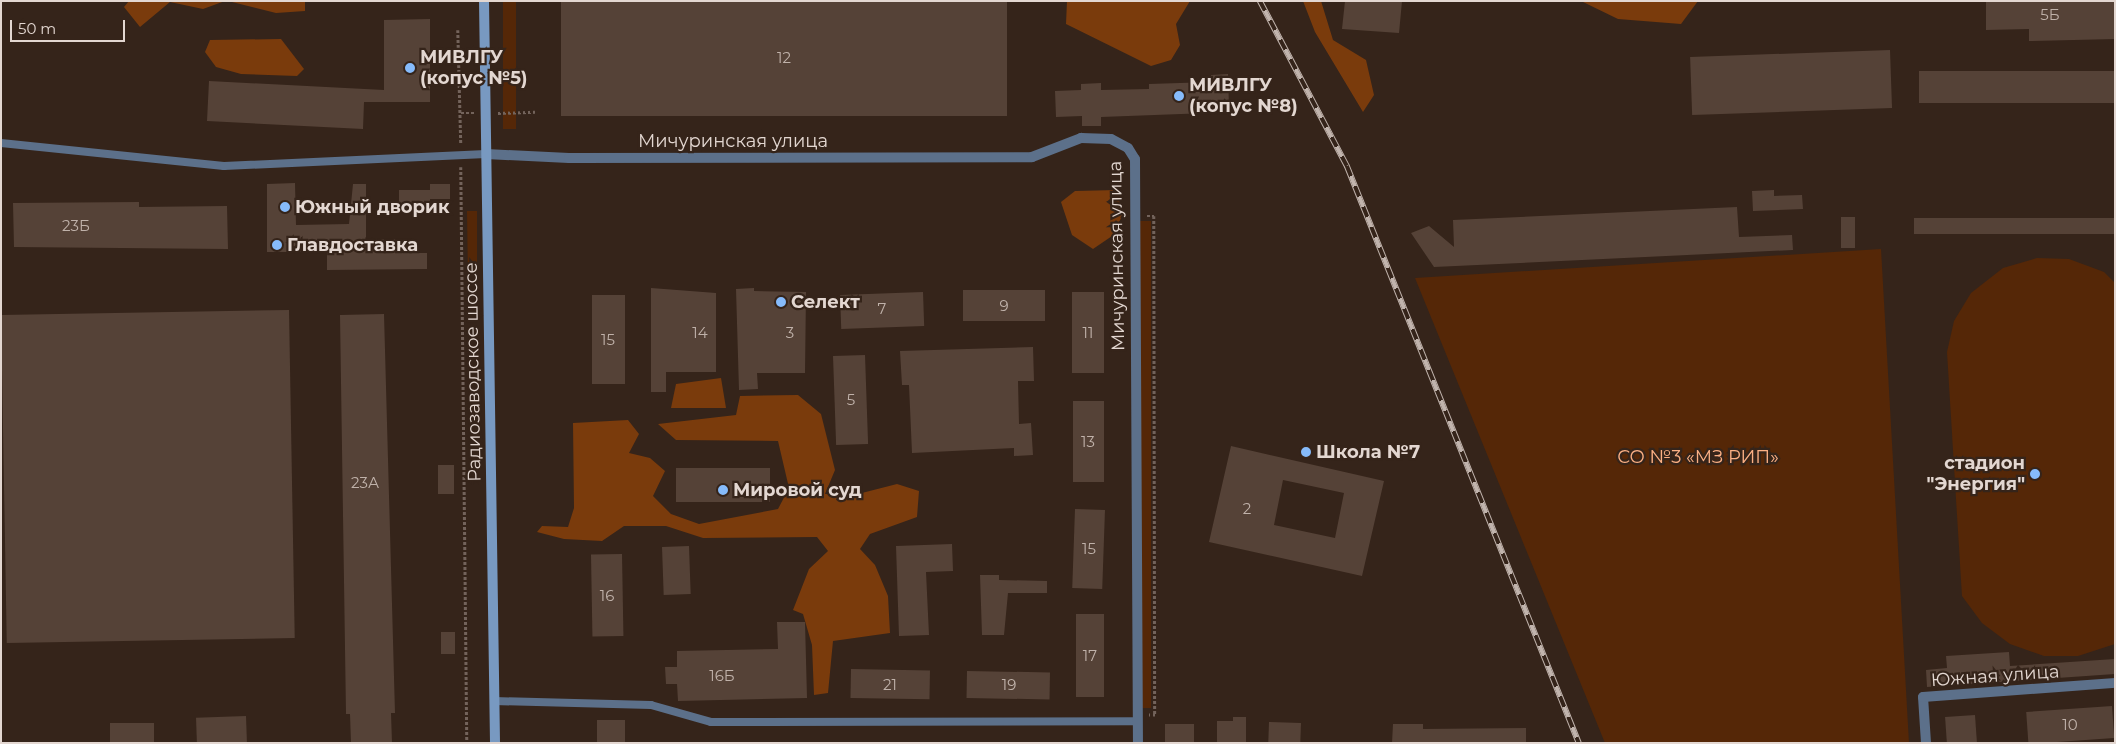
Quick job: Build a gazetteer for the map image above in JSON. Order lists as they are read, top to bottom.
{
  "streets": {
    "street": ["Мичуринская улица", "Радиозаводское шоссе", "Южная улица"]
  },
  "crossings": [
    ["Мичуринская улица", "Радиозаводское шоссе"]
  ],
  "parks": ["СО №3 «МЗ РИП»"],
  "places": [
    "МИВЛГУ (копус №5)",
    "МИВЛГУ (копус №8)",
    "Южный дворик",
    "Главдоставка",
    "Селект",
    "Школа №7",
    "стадион \"Энергия\"",
    "Мировой суд"
  ],
  "house_numbers": [
    "5Б",
    "12",
    "23Б",
    "9",
    "7",
    "14",
    "3",
    "11",
    "15",
    "5",
    "13",
    "23А",
    "2",
    "15",
    "16",
    "17",
    "16Б",
    "21",
    "19",
    "10"
  ],
  "scale_bar": "50 m"
}
